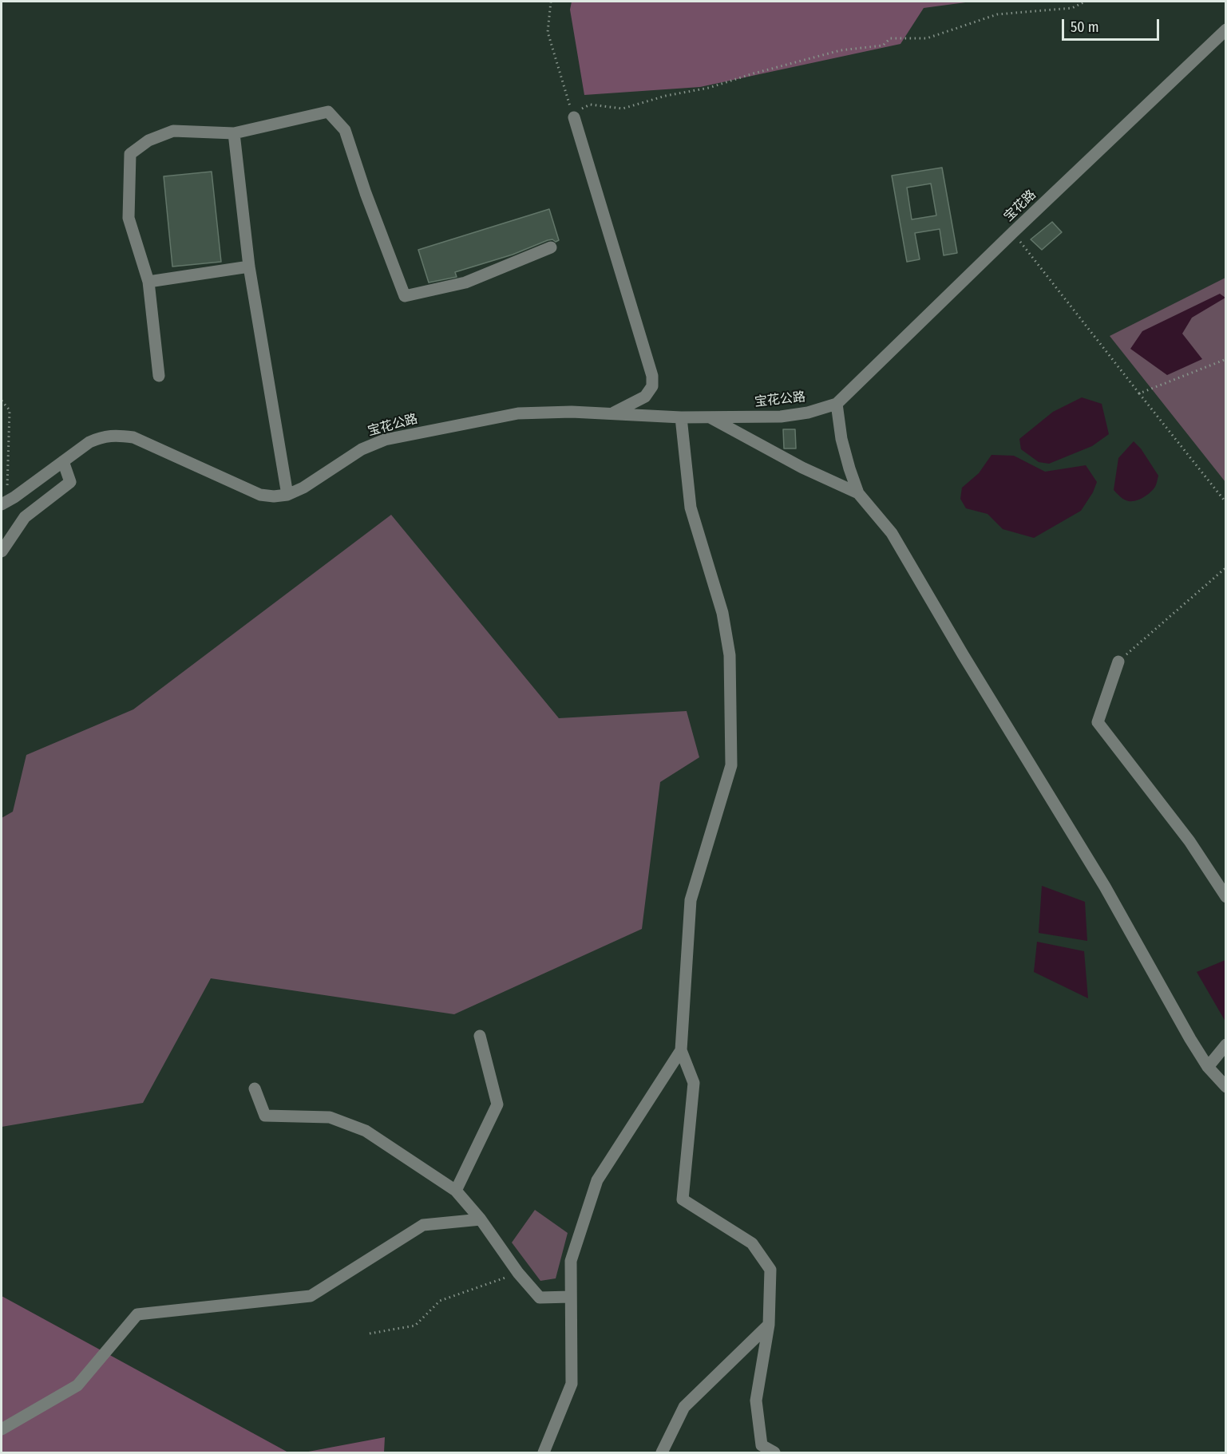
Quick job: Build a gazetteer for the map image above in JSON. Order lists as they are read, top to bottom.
{
  "streets": {
    "street": ["宝花路", "宝花公路"]
  },
  "crossings": [
    ["宝花路", "宝花公路"]
  ],
  "scale_bar": "50 m"
}
